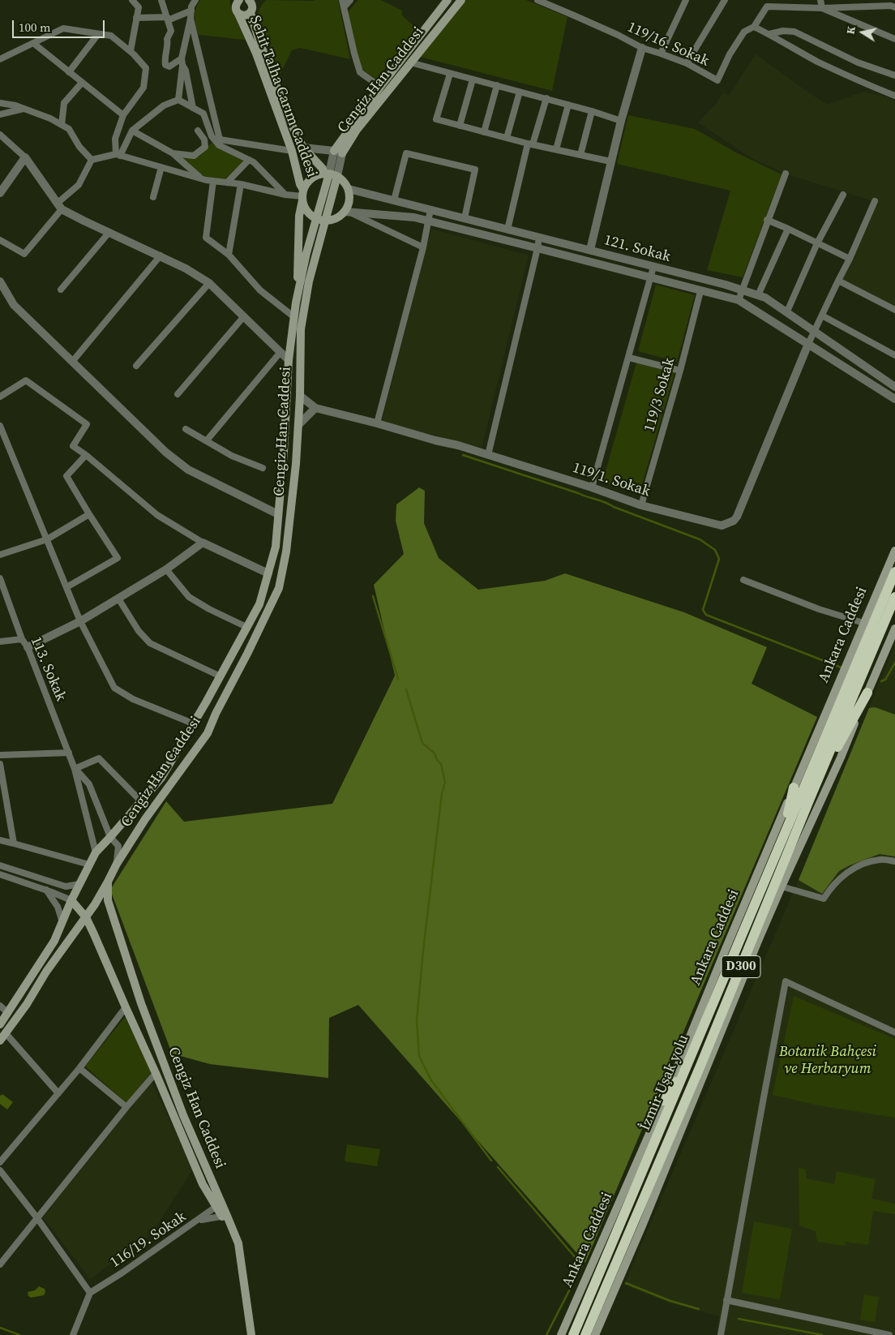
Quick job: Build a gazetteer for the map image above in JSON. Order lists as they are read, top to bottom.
{
  "streets": {
    "highway": ["Ankara Caddesi", "D300", "İzmir-Uşak yolu"],
    "main road": ["Cengiz Han Caddesi", "Şehit Talha Carım Caddesi"],
    "street": [
      "119/16. Sokak",
      "121. Sokak",
      "119/3 Sokak",
      "119/1. Sokak",
      "113. Sokak",
      "116/19. Sokak"
    ]
  },
  "crossings": [
    ["Cengiz Han Caddesi", "Şehit Talha Carım Caddesi"],
    ["Cengiz Han Caddesi", "119/1. Sokak"],
    ["Cengiz Han Caddesi", "113. Sokak"],
    ["Cengiz Han Caddesi", "116/19. Sokak"],
    ["121. Sokak", "119/3 Sokak"],
    ["121. Sokak", "119/1. Sokak"],
    ["119/3 Sokak", "119/1. Sokak"],
    ["Ankara Caddesi", "İzmir-Uşak yolu"]
  ],
  "parks": ["Botanik Bahçesi ve Herbaryum"],
  "scale_bar": "100 m",
  "north": "left"
}
